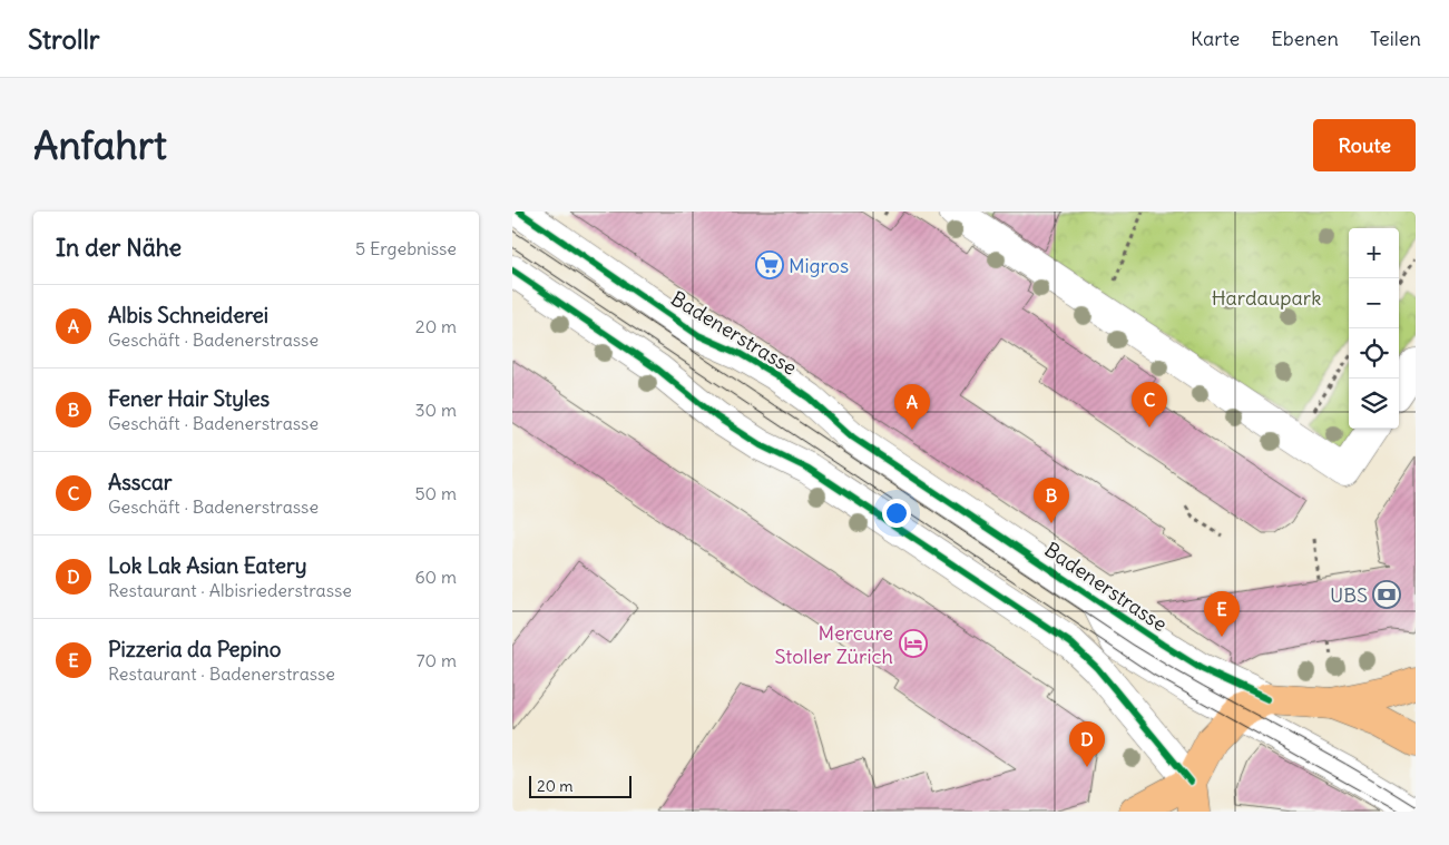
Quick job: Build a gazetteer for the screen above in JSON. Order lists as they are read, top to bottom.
{
  "streets": {
    "street": ["Badenerstrasse"]
  },
  "parks": ["Hardaupark"],
  "places": {
    "supermarket": ["Migros"],
    "bank": ["UBS"],
    "hotel": ["Mercure Stoller Zürich"]
  },
  "scale_bar": "20 m",
  "page": {
    "header": "Strollr",
    "nav": ["Karte", "Ebenen", "Teilen"],
    "buttons": "Route",
    "title": "Anfahrt",
    "heading": ["In der Nähe", "5 Ergebnisse"],
    "map_buttons": ["+", "−"],
    "list": [
      {
        "mark": "A",
        "name": "Albis Schneiderei",
        "note": "Geschäft · Badenerstrasse",
        "value": "20 m"
      },
      {
        "mark": "B",
        "name": "Fener Hair Styles",
        "note": "Geschäft · Badenerstrasse",
        "value": "30 m"
      },
      {
        "mark": "C",
        "name": "Asscar",
        "note": "Geschäft · Badenerstrasse",
        "value": "50 m"
      },
      {
        "mark": "D",
        "name": "Lok Lak Asian Eatery",
        "note": "Restaurant · Albisriederstrasse",
        "value": "60 m"
      },
      {
        "mark": "E",
        "name": "Pizzeria da Pepino",
        "note": "Restaurant · Badenerstrasse",
        "value": "70 m"
      }
    ],
    "pins": [
      "C",
      "A",
      "B",
      "E",
      "D"
    ],
    "scale": "20 m"
  }
}
